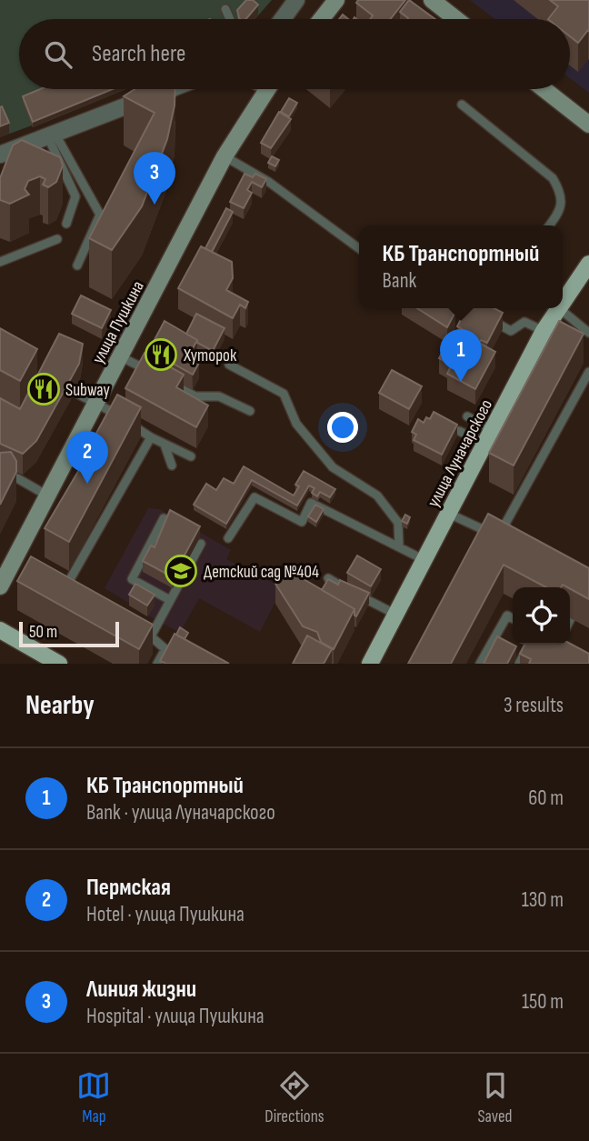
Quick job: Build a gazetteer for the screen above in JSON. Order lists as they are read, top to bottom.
{
  "streets": {
    "main road": ["улица Пушкина", "улица Луначарского"]
  },
  "places": {
    "restaurant": ["Хуторок", "Subway"],
    "school or university": ["Детский сад №404"]
  },
  "scale_bar": "50 m",
  "page": {
    "search": "Search here",
    "pins": ["3", "1", "2"],
    "popup": ["КБ Транспортный", "Bank"],
    "scale": "50 m",
    "heading": ["Nearby", "3 results"],
    "list": [
      {
        "mark": "1",
        "name": "КБ Транспортный",
        "note": "Bank · улица Луначарского",
        "value": "60 m"
      },
      {
        "mark": "2",
        "name": "Пермская",
        "note": "Hotel · улица Пушкина",
        "value": "130 m"
      },
      {
        "mark": "3",
        "name": "Линия жизни",
        "note": "Hospital · улица Пушкина",
        "value": "150 m"
      }
    ],
    "nav": ["Map", "Directions", "Saved"]
  }
}
